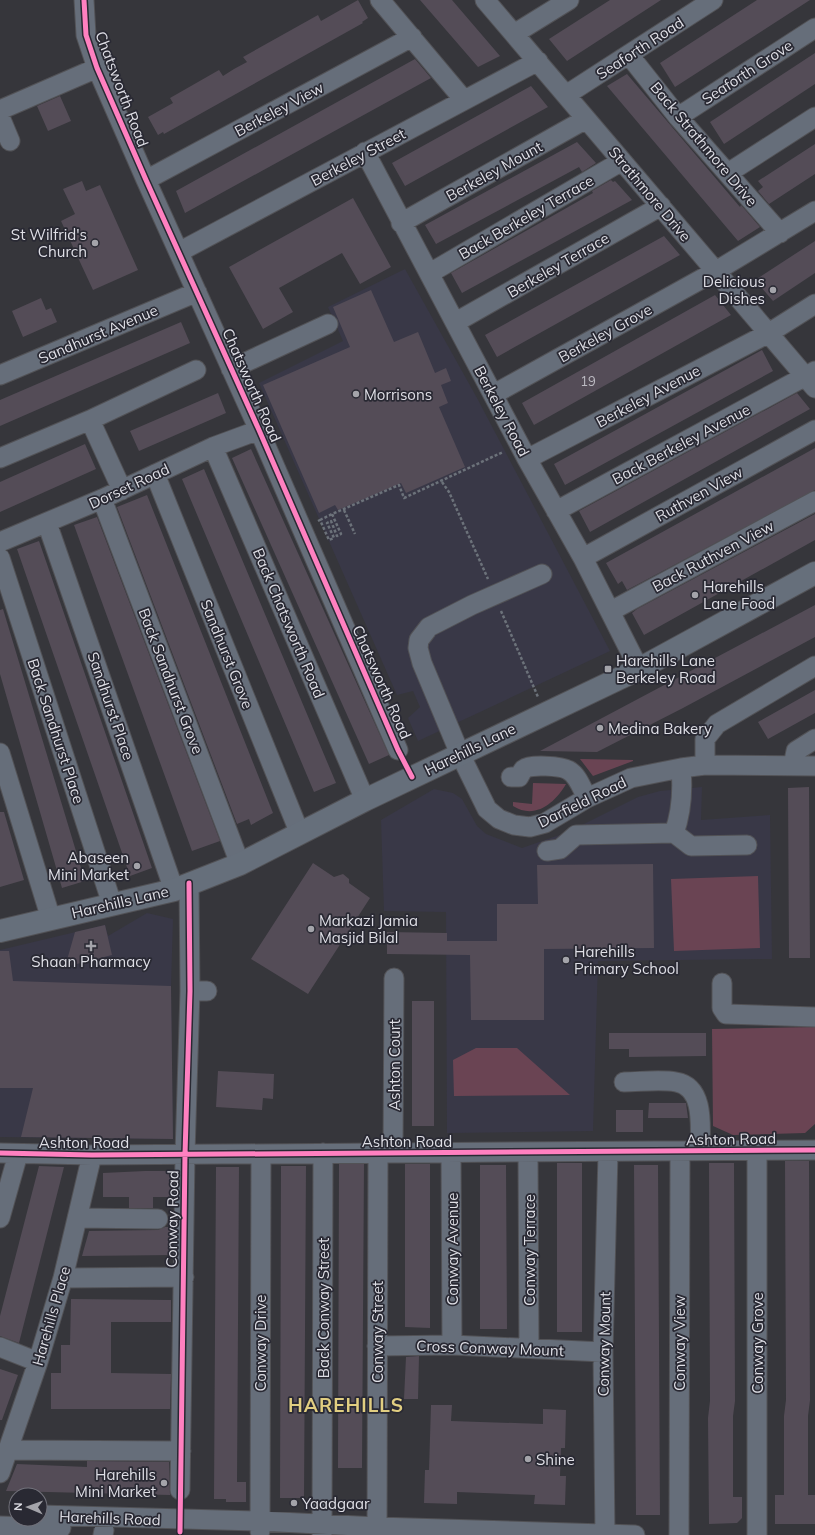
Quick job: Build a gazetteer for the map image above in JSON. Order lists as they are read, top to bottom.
{
  "streets": {
    "main road": ["Harehills Lane"],
    "street": [
      "Seaforth Road",
      "Seaforth Grove",
      "Chatsworth Road",
      "Berkeley View",
      "Back Strathmore Drive",
      "Berkeley Street",
      "Berkeley Mount",
      "Strathmore Drive",
      "Back Berkeley Terrace",
      "Berkeley Terrace",
      "Berkeley Grove",
      "Sandhurst Avenue",
      "Berkeley Avenue",
      "Berkeley Road",
      "Back Berkeley Avenue",
      "Dorset Road",
      "Ruthven View",
      "Back Ruthven View",
      "Back Chatsworth Road",
      "Sandhurst Grove",
      "Back Sandhurst Grove",
      "Sandhurst Place",
      "Back Sandhurst Place",
      "Darfield Road",
      "Ashton Court",
      "Ashton Road",
      "Conway Road",
      "Conway Avenue",
      "Conway Terrace",
      "Back Conway Street",
      "Harehills Place",
      "Conway Street",
      "Conway Drive",
      "Conway View",
      "Conway Grove",
      "Conway Mount",
      "Cross Conway Mount",
      "Harehills Road"
    ]
  },
  "crossings": [
    ["Seaforth Road", "Back Strathmore Drive"],
    ["Seaforth Road", "Strathmore Drive"],
    ["Seaforth Grove", "Back Strathmore Drive"],
    ["Chatsworth Road", "Berkeley View"],
    ["Chatsworth Road", "Berkeley Street"],
    ["Chatsworth Road", "Sandhurst Avenue"],
    ["Chatsworth Road", "Dorset Road"],
    ["Back Strathmore Drive", "Berkeley Grove"],
    ["Berkeley Street", "Strathmore Drive"],
    ["Berkeley Street", "Berkeley Road"],
    ["Berkeley Mount", "Strathmore Drive"],
    ["Berkeley Mount", "Berkeley Road"],
    ["Strathmore Drive", "Back Berkeley Terrace"],
    ["Strathmore Drive", "Berkeley Terrace"],
    ["Strathmore Drive", "Berkeley Grove"],
    ["Strathmore Drive", "Berkeley Avenue"],
    ["Strathmore Drive", "Back Berkeley Avenue"],
    ["Back Berkeley Terrace", "Berkeley Road"],
    ["Berkeley Terrace", "Berkeley Road"],
    ["Berkeley Grove", "Berkeley Road"],
    ["Berkeley Avenue", "Berkeley Road"],
    ["Berkeley Road", "Back Berkeley Avenue"],
    ["Berkeley Road", "Ruthven View"],
    ["Berkeley Road", "Back Ruthven View"],
    ["Berkeley Road", "Harehills Lane"],
    ["Dorset Road", "Back Chatsworth Road"],
    ["Dorset Road", "Sandhurst Grove"],
    ["Dorset Road", "Back Sandhurst Grove"],
    ["Dorset Road", "Sandhurst Place"],
    ["Back Chatsworth Road", "Harehills Lane"],
    ["Sandhurst Grove", "Harehills Lane"],
    ["Back Sandhurst Grove", "Harehills Lane"],
    ["Sandhurst Place", "Harehills Lane"],
    ["Sandhurst Place", "Conway Road"],
    ["Back Sandhurst Place", "Harehills Lane"],
    ["Harehills Lane", "Darfield Road"],
    ["Harehills Lane", "Conway Road"],
    ["Ashton Court", "Ashton Road"],
    ["Ashton Court", "Conway Street"],
    ["Ashton Road", "Conway Road"],
    ["Ashton Road", "Conway Avenue"],
    ["Ashton Road", "Conway Terrace"],
    ["Ashton Road", "Back Conway Street"],
    ["Ashton Road", "Harehills Place"],
    ["Ashton Road", "Conway Street"],
    ["Ashton Road", "Conway Drive"],
    ["Ashton Road", "Conway View"],
    ["Ashton Road", "Conway Grove"],
    ["Ashton Road", "Conway Mount"],
    ["Conway Avenue", "Cross Conway Mount"],
    ["Conway Terrace", "Cross Conway Mount"],
    ["Back Conway Street", "Harehills Road"],
    ["Conway Street", "Cross Conway Mount"],
    ["Conway Street", "Harehills Road"],
    ["Conway Drive", "Harehills Road"],
    ["Conway Mount", "Cross Conway Mount"],
    ["Conway Mount", "Harehills Road"]
  ],
  "districts": ["HAREHILLS"],
  "places": {
    "other": [
      "St Wilfrid's Church",
      "Delicious Dishes",
      "Morrisons",
      "Harehills Lane Food",
      "Medina Bakery",
      "Abaseen Mini Market",
      "Markazi Jamia Masjid Bilal",
      "Harehills Primary School",
      "Shine",
      "Harehills Mini Market",
      "Yaadgaar"
    ],
    "transit": ["Harehills Lane Berkeley Road"],
    "health": ["Shaan Pharmacy"]
  },
  "house_numbers": ["19"],
  "north": "left"
}
